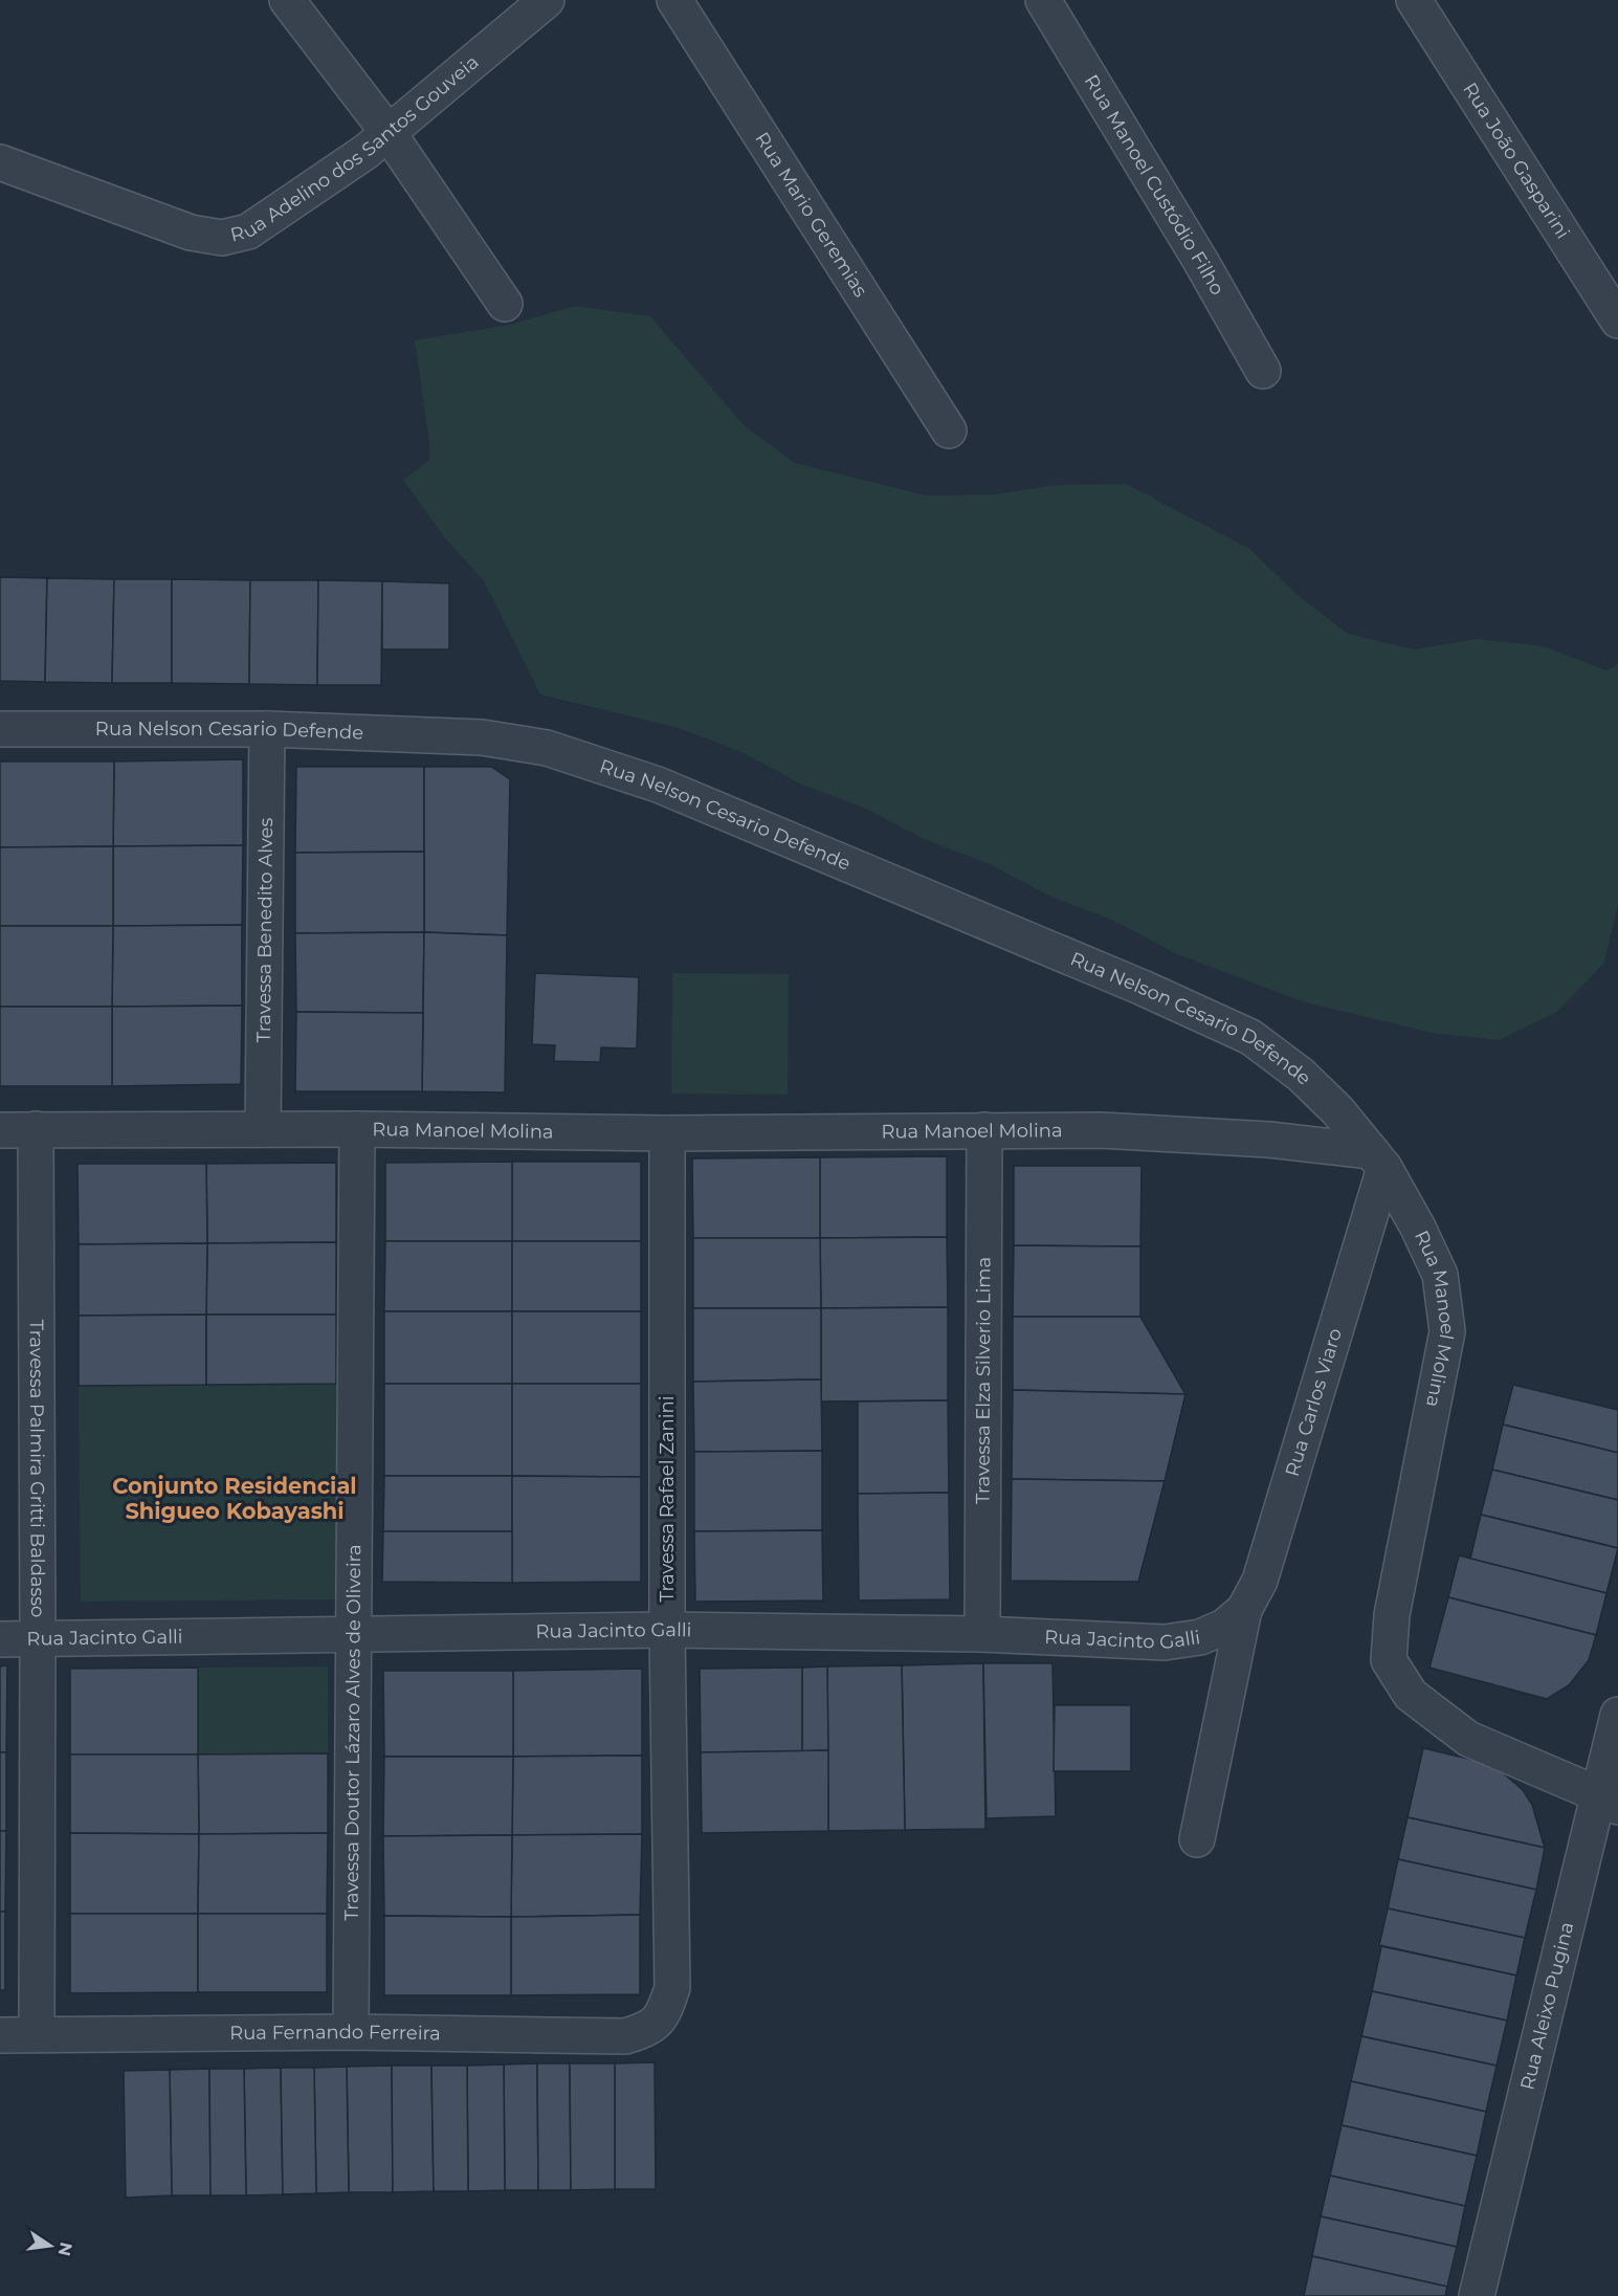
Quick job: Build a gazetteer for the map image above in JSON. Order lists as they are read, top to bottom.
{
  "streets": {
    "street": [
      "Rua Adelino dos Santos Gouveia",
      "Rua João Gasparini",
      "Rua Manoel Custódio Filho",
      "Rua Mario Geremias",
      "Rua Nelson Cesario Defende",
      "Travessa Benedito Alves",
      "Rua Manoel Molina",
      "Travessa Elza Silverio Lima",
      "Rua Carlos Viaro",
      "Travessa Palmira Gritti Baldasso",
      "Travessa Rafael Zanini",
      "Rua Jacinto Galli",
      "Travessa Doutor Lázaro Alves de Oliveira",
      "Rua Aleixo Pugina",
      "Rua Fernando Ferreira"
    ]
  },
  "crossings": [
    ["Rua Nelson Cesario Defende", "Travessa Benedito Alves"],
    ["Rua Nelson Cesario Defende", "Rua Manoel Molina"],
    ["Rua Nelson Cesario Defende", "Rua Carlos Viaro"],
    ["Travessa Benedito Alves", "Rua Manoel Molina"],
    ["Rua Manoel Molina", "Travessa Elza Silverio Lima"],
    ["Rua Manoel Molina", "Rua Carlos Viaro"],
    ["Rua Manoel Molina", "Travessa Palmira Gritti Baldasso"],
    ["Rua Manoel Molina", "Travessa Rafael Zanini"],
    ["Rua Manoel Molina", "Travessa Doutor Lázaro Alves de Oliveira"],
    ["Rua Manoel Molina", "Rua Aleixo Pugina"],
    ["Travessa Elza Silverio Lima", "Rua Jacinto Galli"],
    ["Rua Carlos Viaro", "Rua Jacinto Galli"],
    ["Travessa Palmira Gritti Baldasso", "Rua Jacinto Galli"],
    ["Travessa Palmira Gritti Baldasso", "Rua Fernando Ferreira"],
    ["Travessa Rafael Zanini", "Rua Jacinto Galli"],
    ["Travessa Rafael Zanini", "Rua Fernando Ferreira"],
    ["Rua Jacinto Galli", "Travessa Doutor Lázaro Alves de Oliveira"],
    ["Travessa Doutor Lázaro Alves de Oliveira", "Rua Fernando Ferreira"]
  ],
  "districts": ["Conjunto Residencial Shigueo Kobayashi"],
  "north": "right"
}
